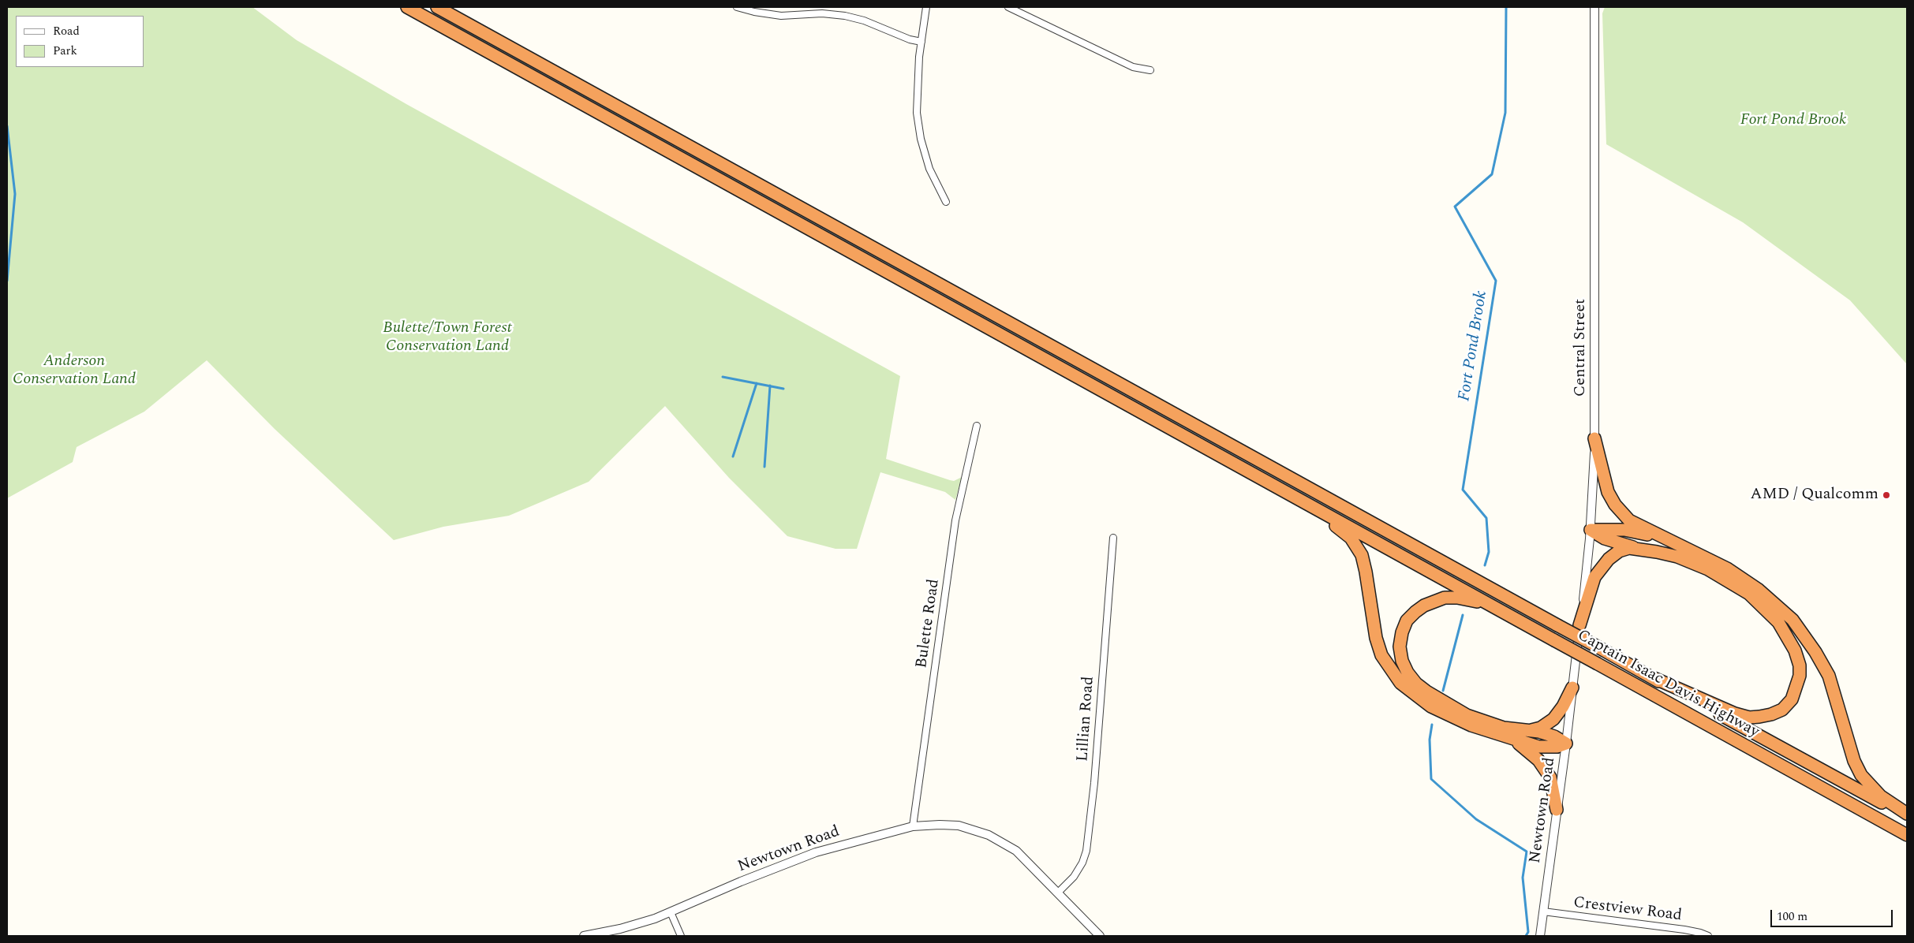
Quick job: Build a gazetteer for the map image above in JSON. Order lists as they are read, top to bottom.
{
  "streets": {
    "highway": ["Captain Isaac Davis Highway"],
    "street": [
      "Central Street",
      "Bulette Road",
      "Lillian Road",
      "Newtown Road",
      "Crestview Road"
    ]
  },
  "crossings": [
    ["Central Street", "Newtown Road"],
    ["Bulette Road", "Newtown Road"],
    ["Lillian Road", "Newtown Road"],
    ["Newtown Road", "Crestview Road"]
  ],
  "water": ["Fort Pond Brook"],
  "parks": ["Fort Pond Brook", "Bulette/Town Forest Conservation Land", "Anderson Conservation Land"],
  "places": ["AMD / Qualcomm"],
  "legend": ["Road", "Park"],
  "scale_bar": "100 m"
}
